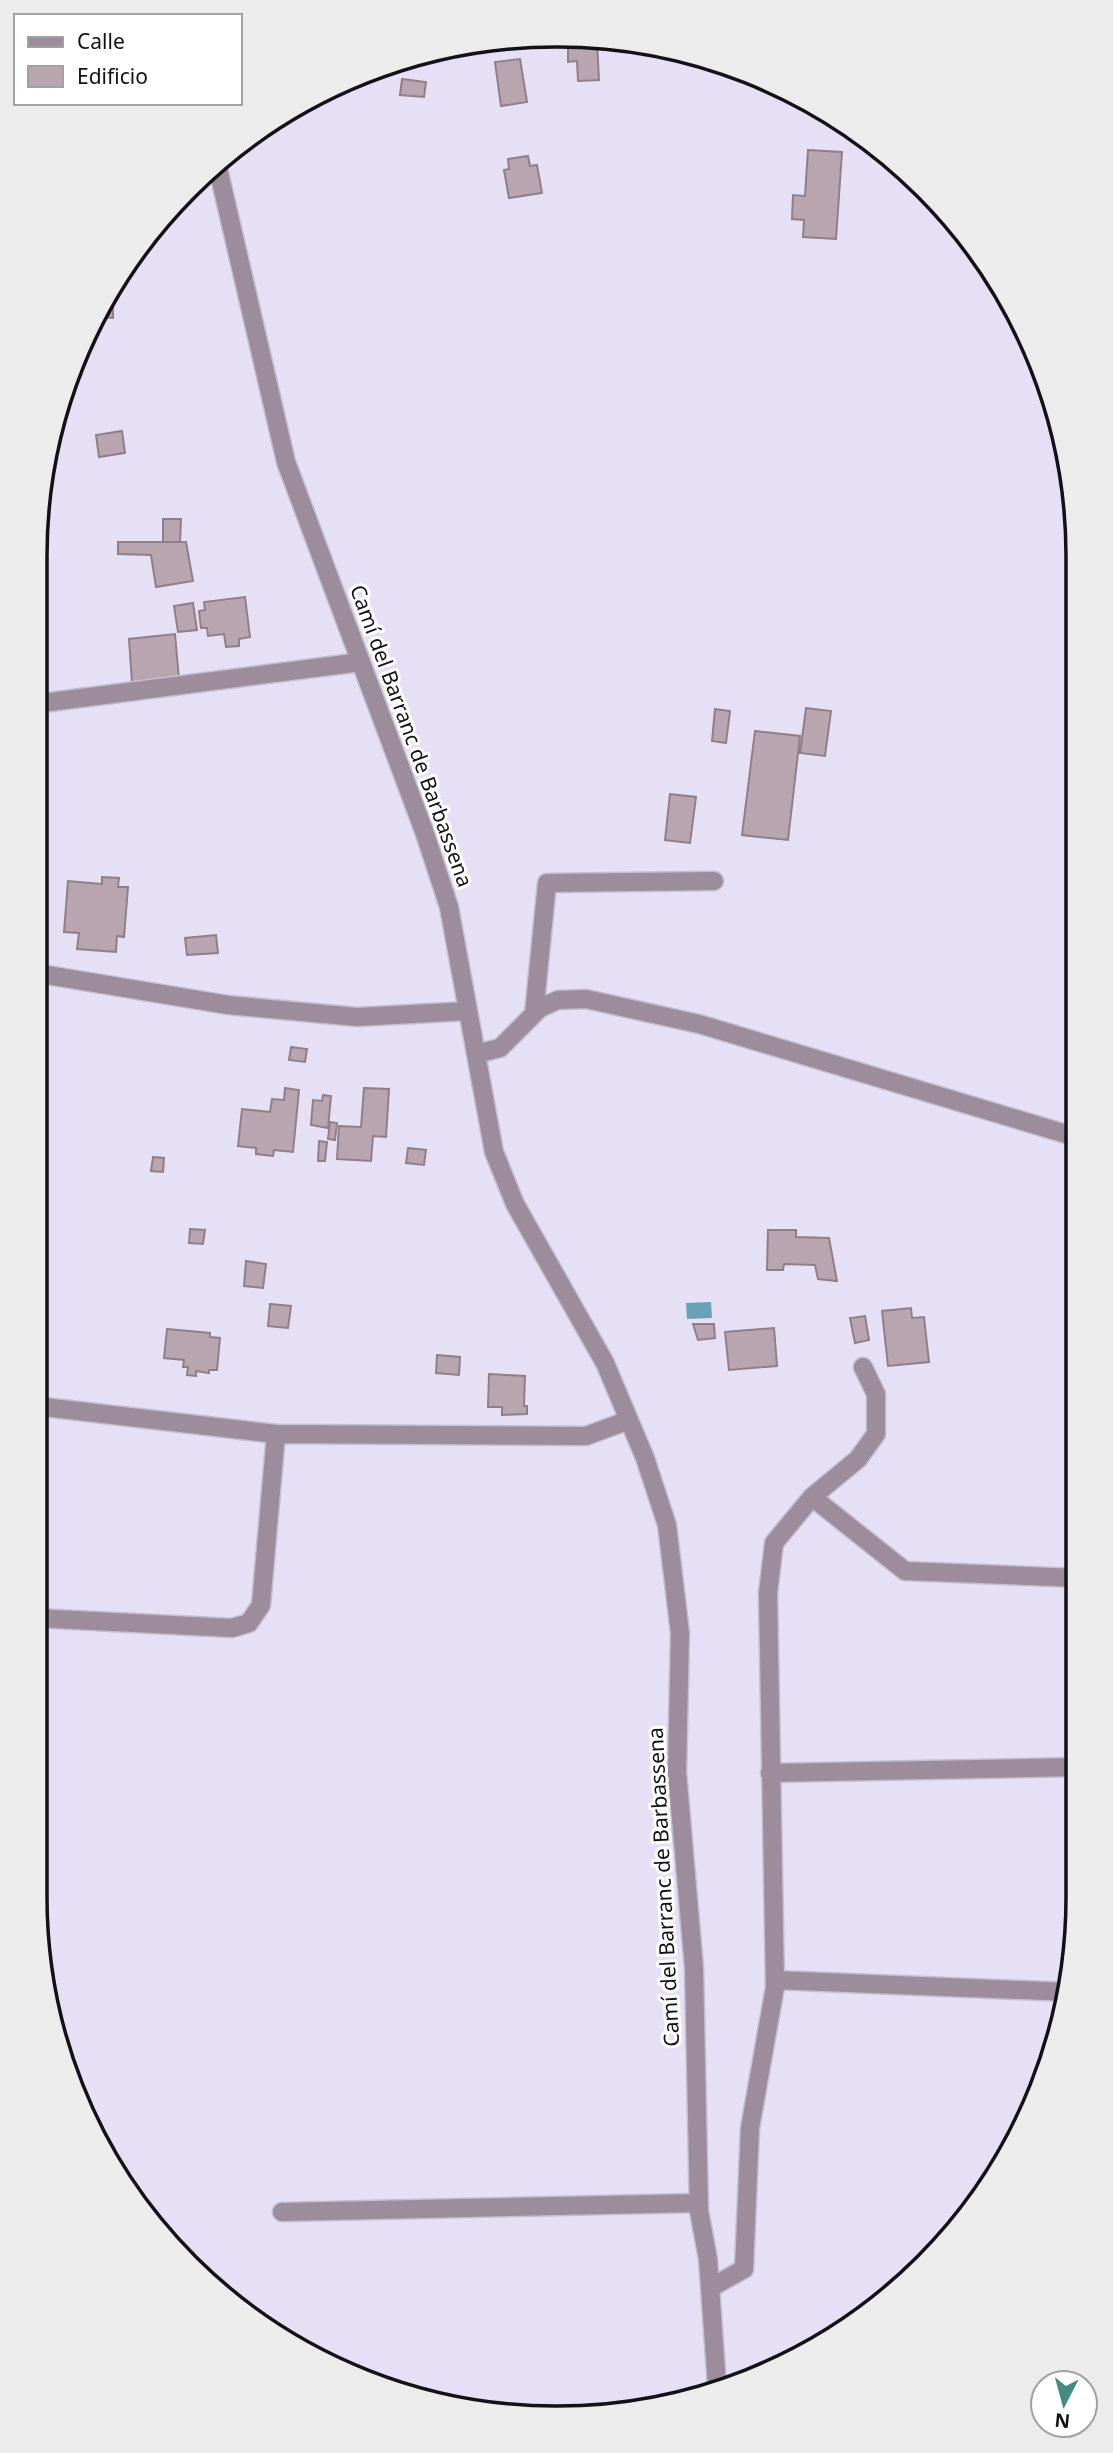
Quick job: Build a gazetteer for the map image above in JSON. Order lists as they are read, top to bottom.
{
  "streets": {
    "street": ["Camí del Barranc de Barbassena"]
  },
  "legend": ["Calle", "Edificio"],
  "north": "bottom"
}
